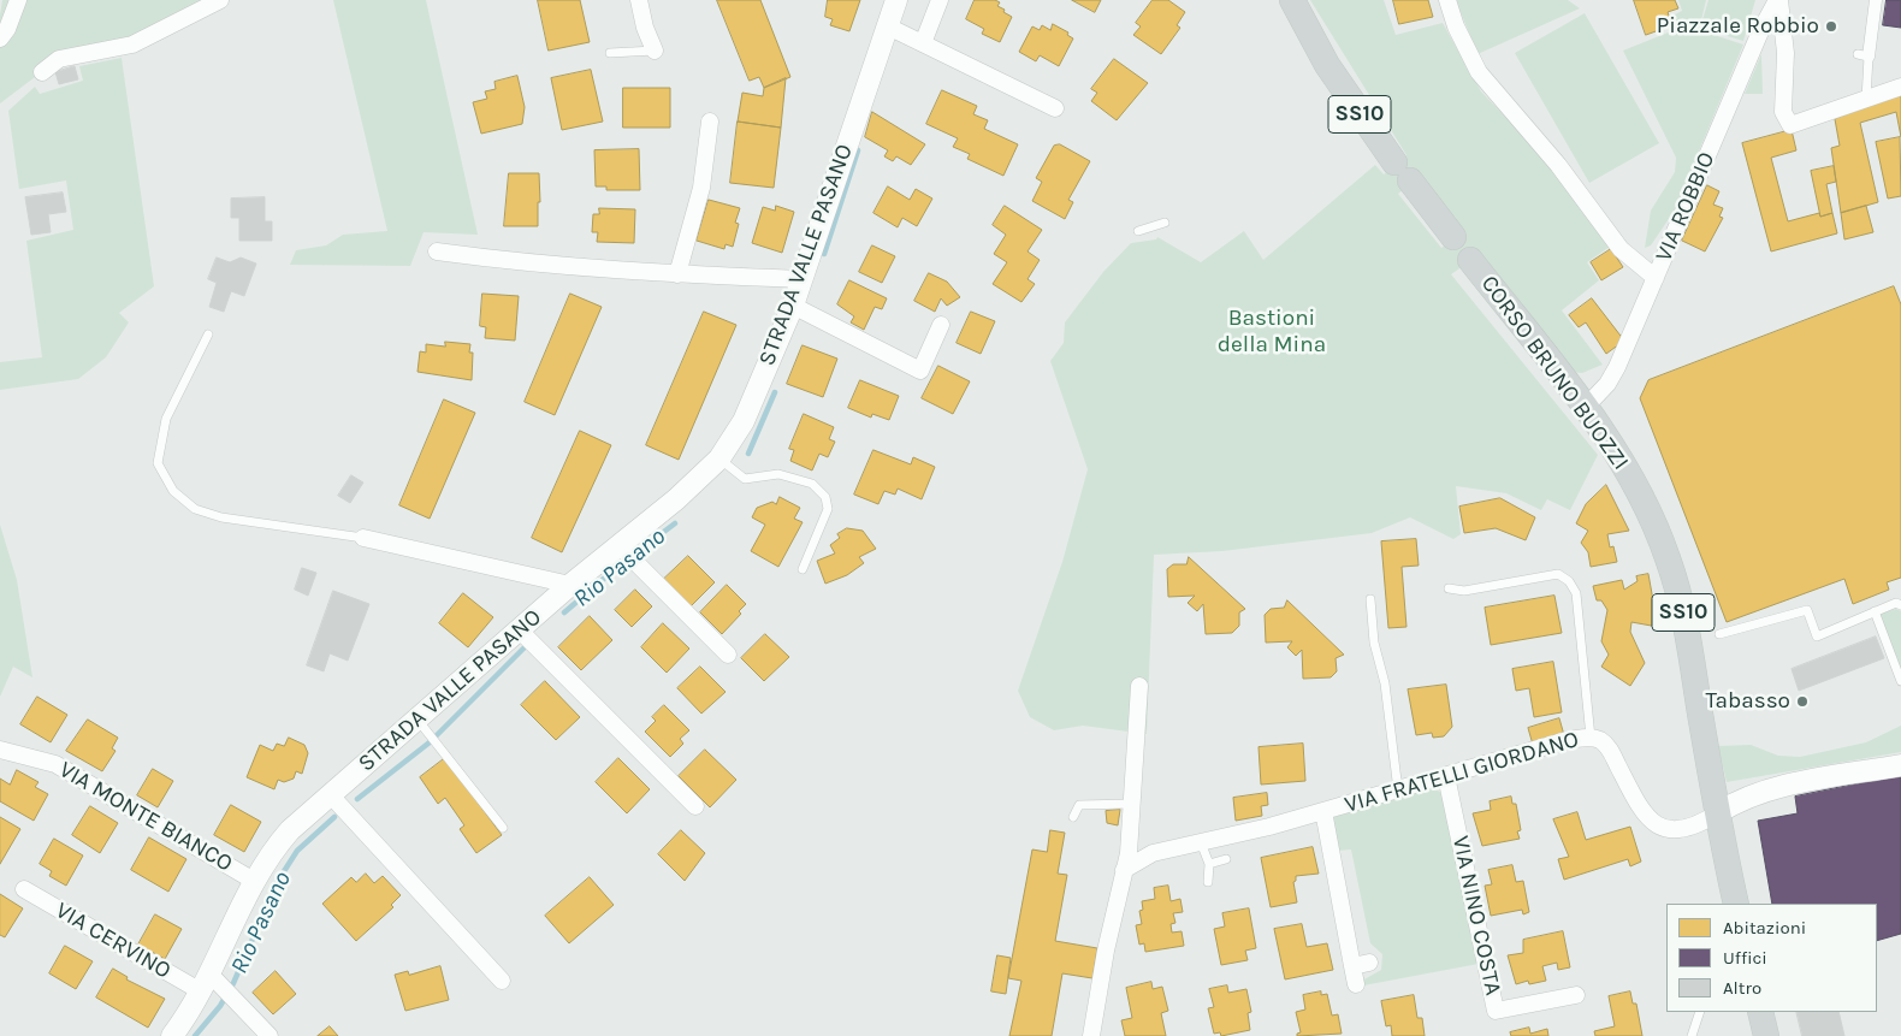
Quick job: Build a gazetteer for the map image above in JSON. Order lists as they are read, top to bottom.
{
  "streets": {
    "main road": ["SS10", "CORSO BRUNO BUOZZI"],
    "street": [
      "VIA ROBBIO",
      "STRADA VALLE PASANO",
      "VIA FRATELLI GIORDANO",
      "VIA MONTE BIANCO",
      "VIA NINO COSTA",
      "VIA CERVINO"
    ]
  },
  "crossings": [
    ["VIA ROBBIO", "CORSO BRUNO BUOZZI"],
    ["STRADA VALLE PASANO", "VIA MONTE BIANCO"],
    ["STRADA VALLE PASANO", "VIA CERVINO"],
    ["CORSO BRUNO BUOZZI", "VIA FRATELLI GIORDANO"],
    ["VIA FRATELLI GIORDANO", "VIA NINO COSTA"]
  ],
  "water": ["Rio Pasano"],
  "parks": ["Bastioni della Mina"],
  "places": ["Piazzale Robbio", "Tabasso"],
  "legend": ["Abitazioni", "Uffici", "Altro"]
}
